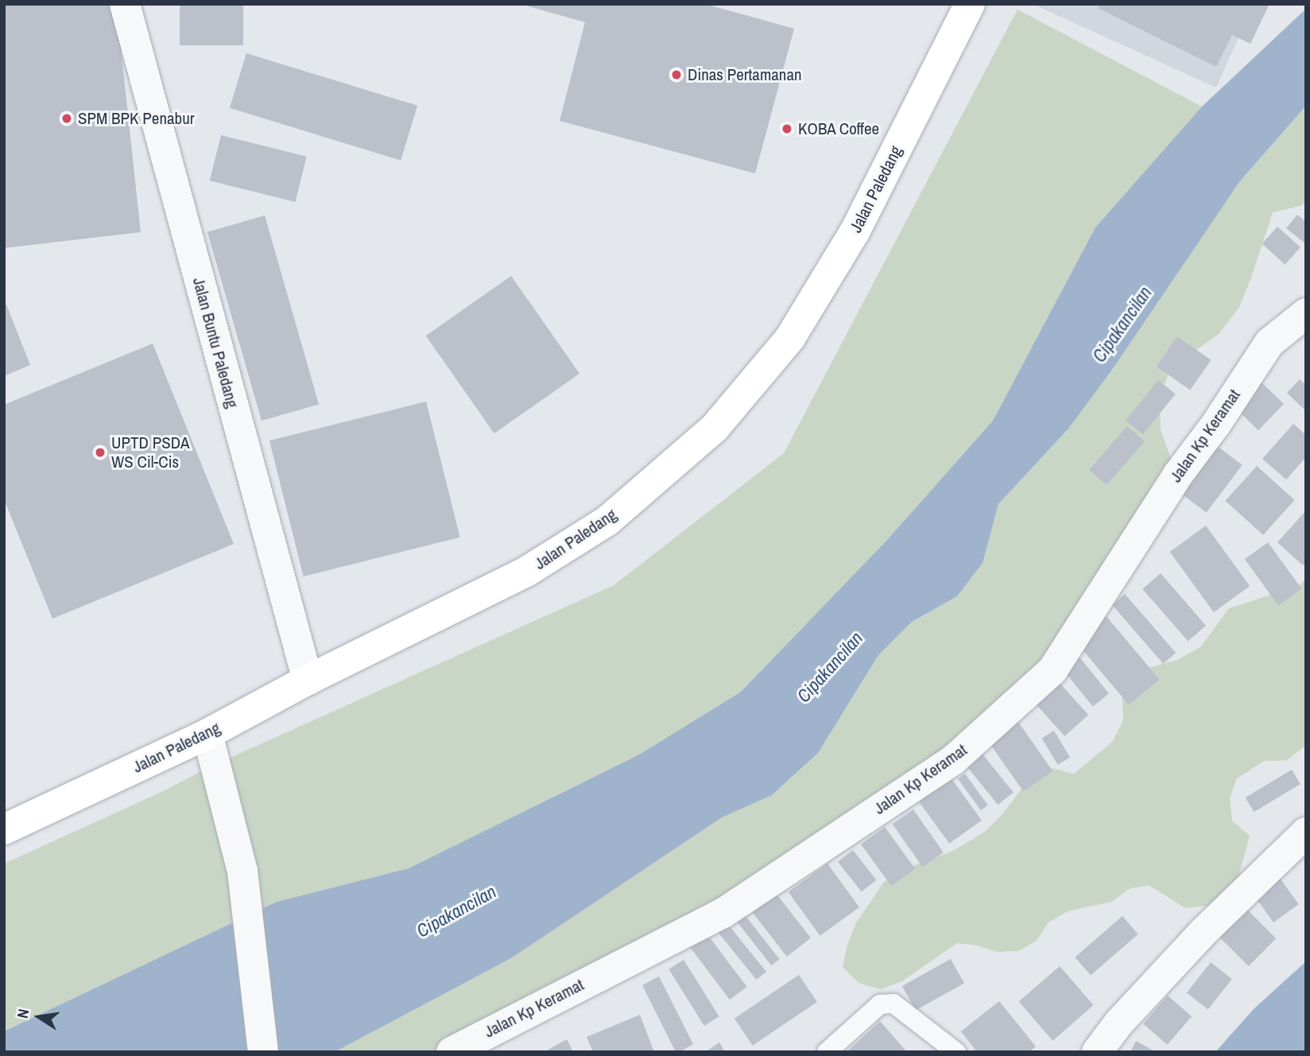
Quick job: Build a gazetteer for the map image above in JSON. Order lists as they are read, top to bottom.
{
  "streets": {
    "street": ["Jalan Paledang", "Jalan Buntu Paledang", "Jalan Kp Keramat"]
  },
  "crossings": [
    ["Jalan Paledang", "Jalan Buntu Paledang"]
  ],
  "water": ["Cipakancilan"],
  "places": [
    "Dinas Pertamanan",
    "SPM BPK Penabur",
    "KOBA Coffee",
    "UPTD PSDA WS Cil-Cis"
  ],
  "north": "left"
}
